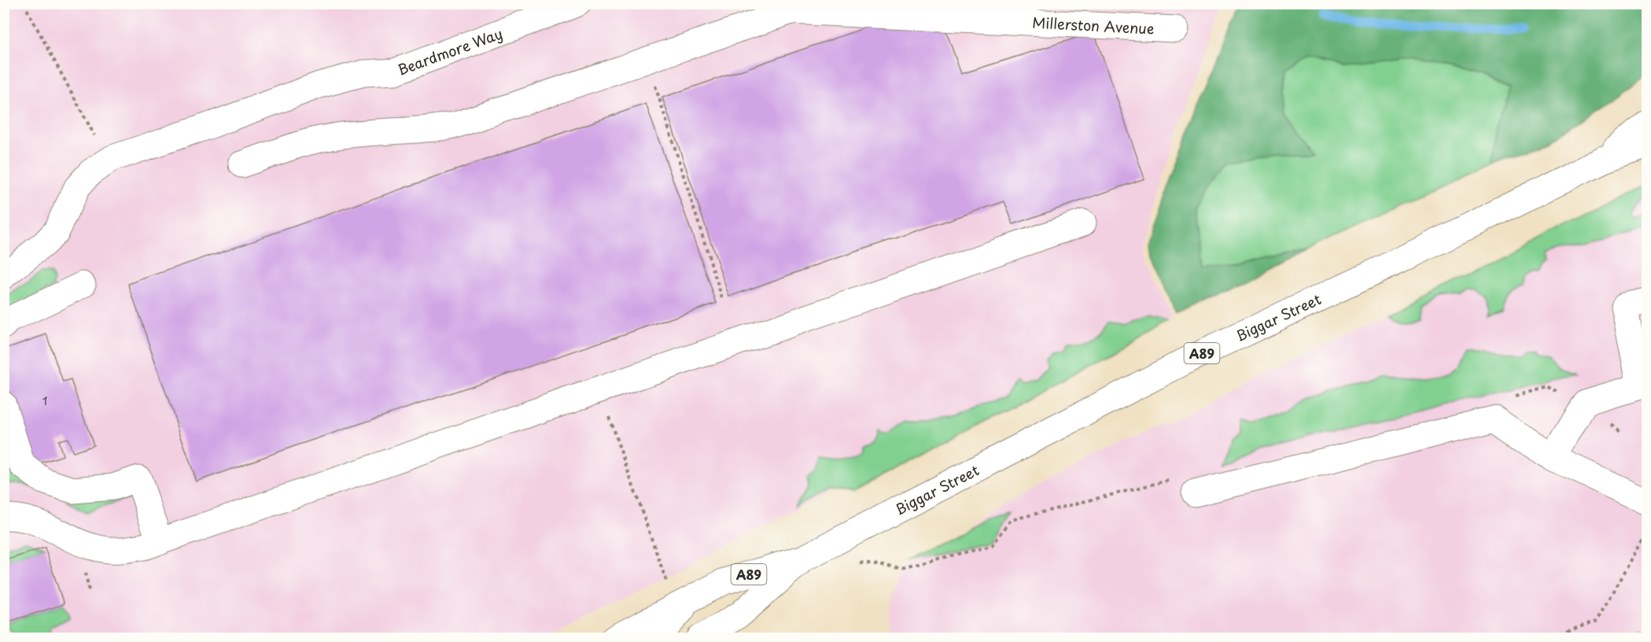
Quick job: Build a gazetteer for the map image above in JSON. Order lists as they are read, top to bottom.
{
  "streets": {
    "main road": [
      "Millerston Avenue",
      "Beardmore Way",
      "Biggar Street",
      "A89"
    ]
  },
  "house_numbers": ["1"]
}
